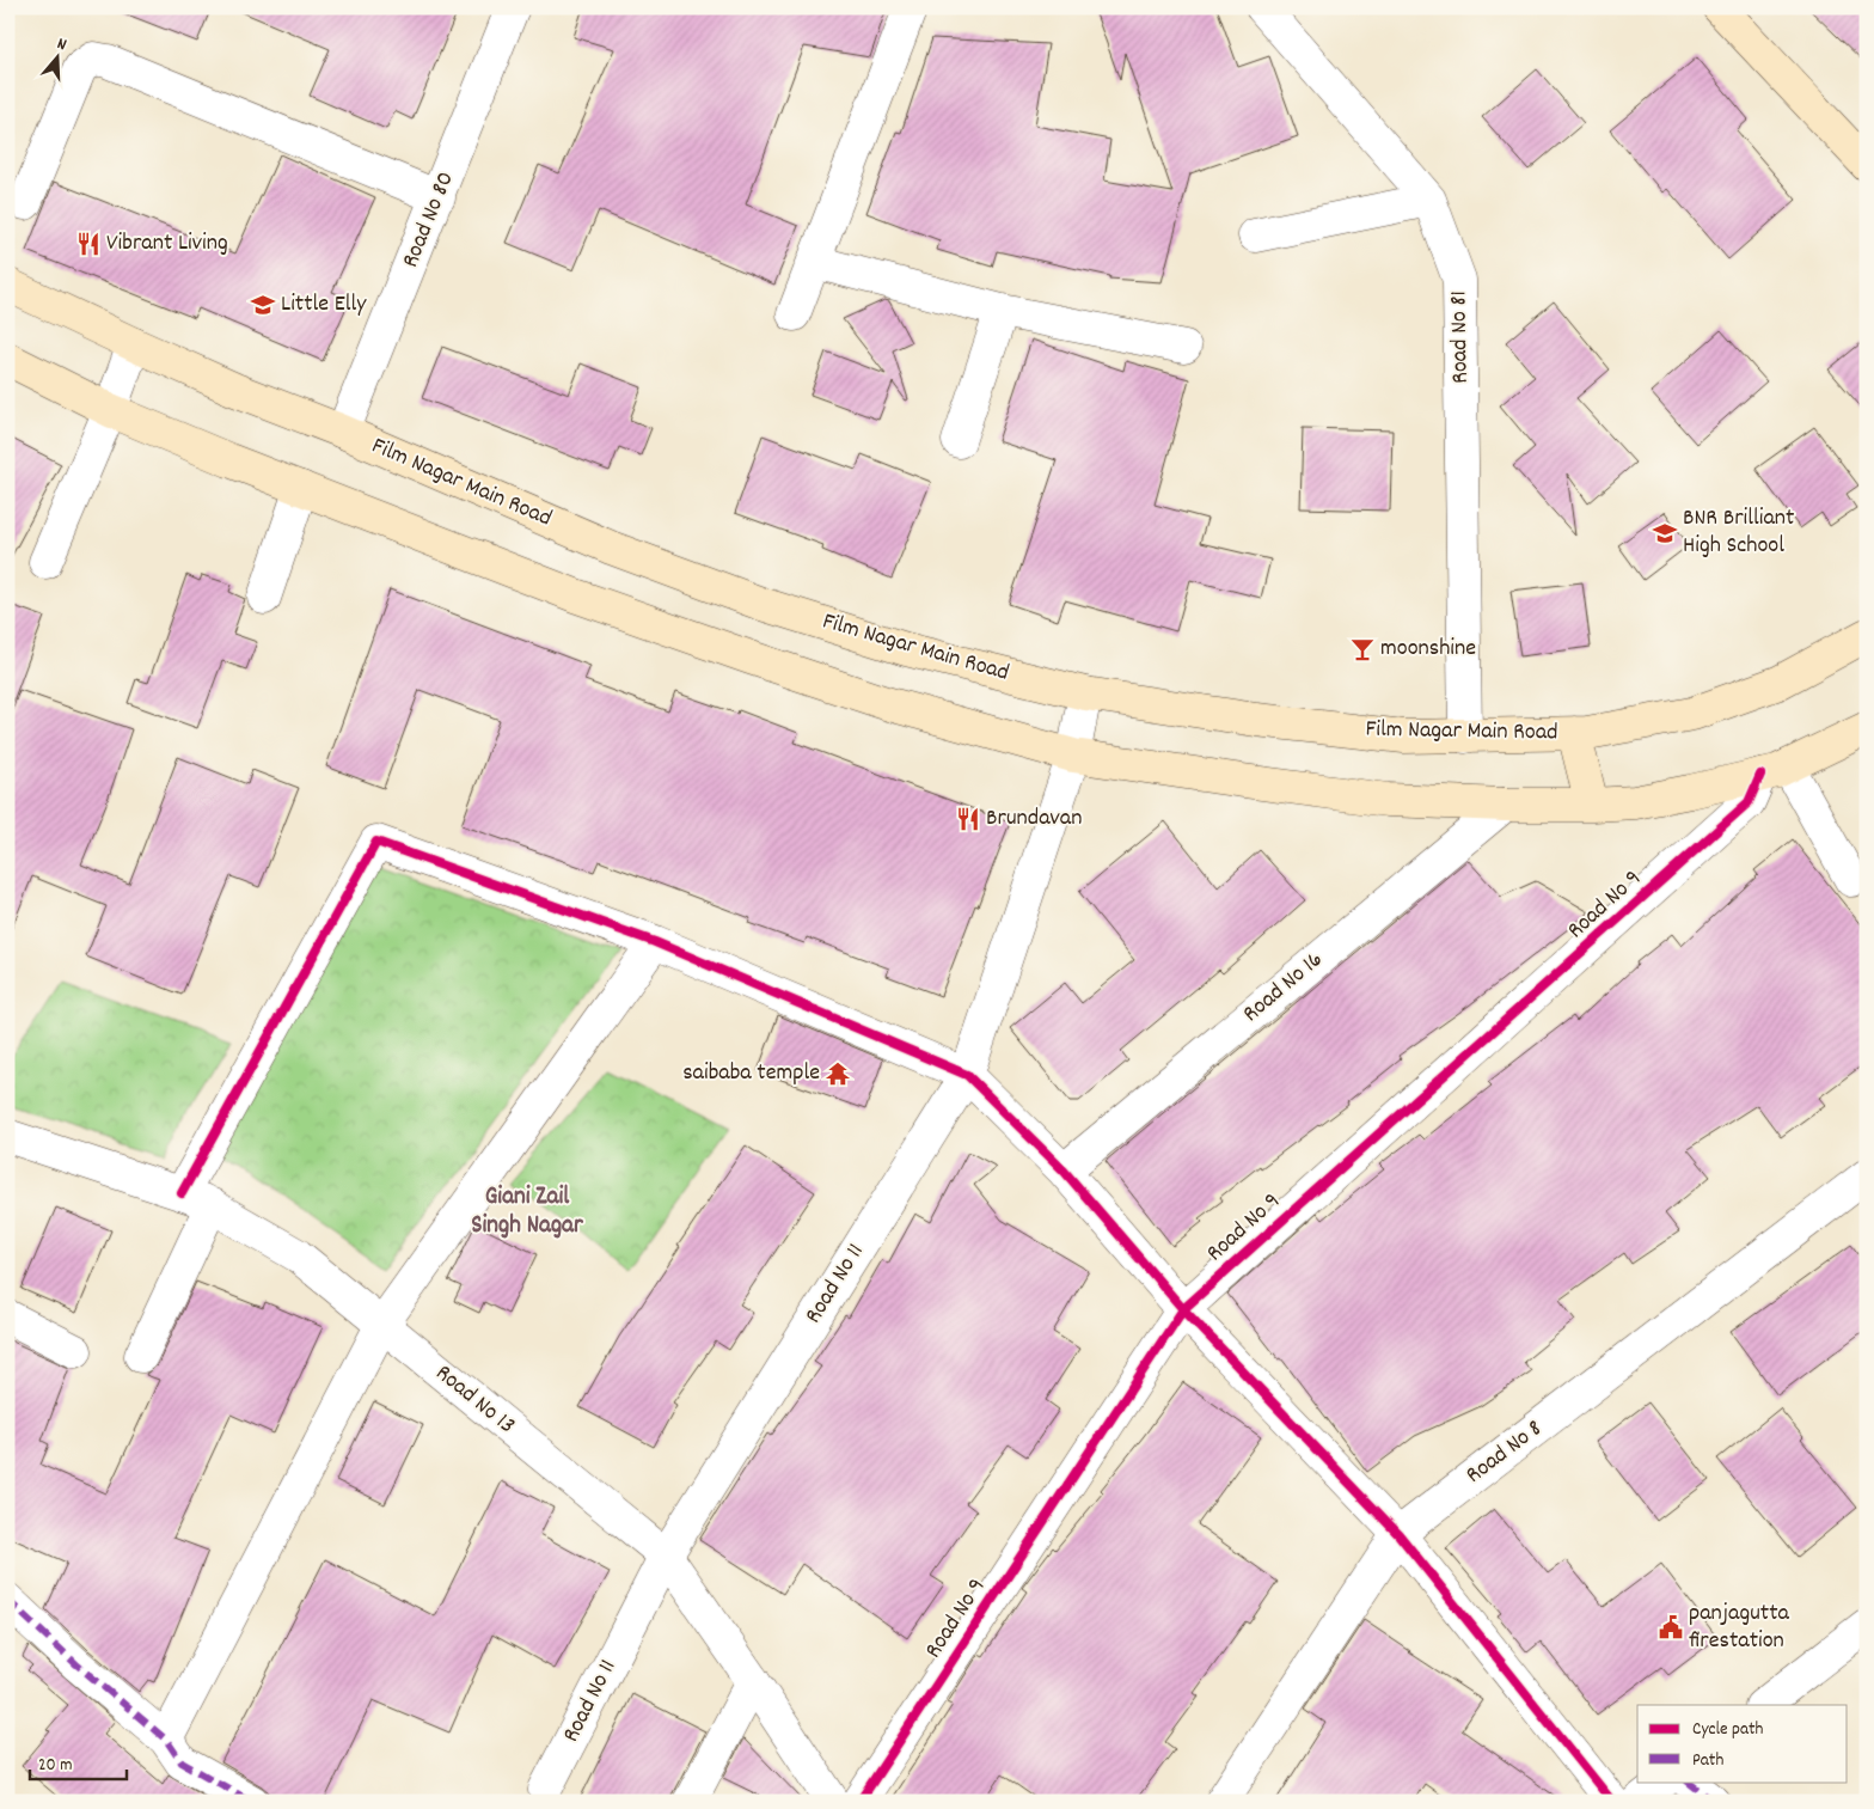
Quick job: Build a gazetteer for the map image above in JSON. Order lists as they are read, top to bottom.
{
  "streets": {
    "main road": ["Film Nagar Main Road"],
    "street": [
      "Road No 80",
      "Road No 81",
      "Road No 9",
      "Road No 16",
      "Road No 11",
      "Road No 13",
      "Road No 8"
    ]
  },
  "crossings": [
    ["Road No 80", "Film Nagar Main Road"],
    ["Road No 81", "Film Nagar Main Road"],
    ["Film Nagar Main Road", "Road No 11"],
    ["Road No 11", "Road No 13"]
  ],
  "districts": ["Giani Zail Singh Nagar"],
  "places": {
    "restaurant": ["Vibrant Living", "Brundavan"],
    "school or university": ["Little Elly", "BNR Brilliant High School"],
    "bar": ["moonshine"],
    "temple": ["saibaba temple"],
    "public building": ["panjagutta firestation"]
  },
  "legend": ["Cycle path", "Path"],
  "scale_bar": "20 m",
  "north": "top"
}
